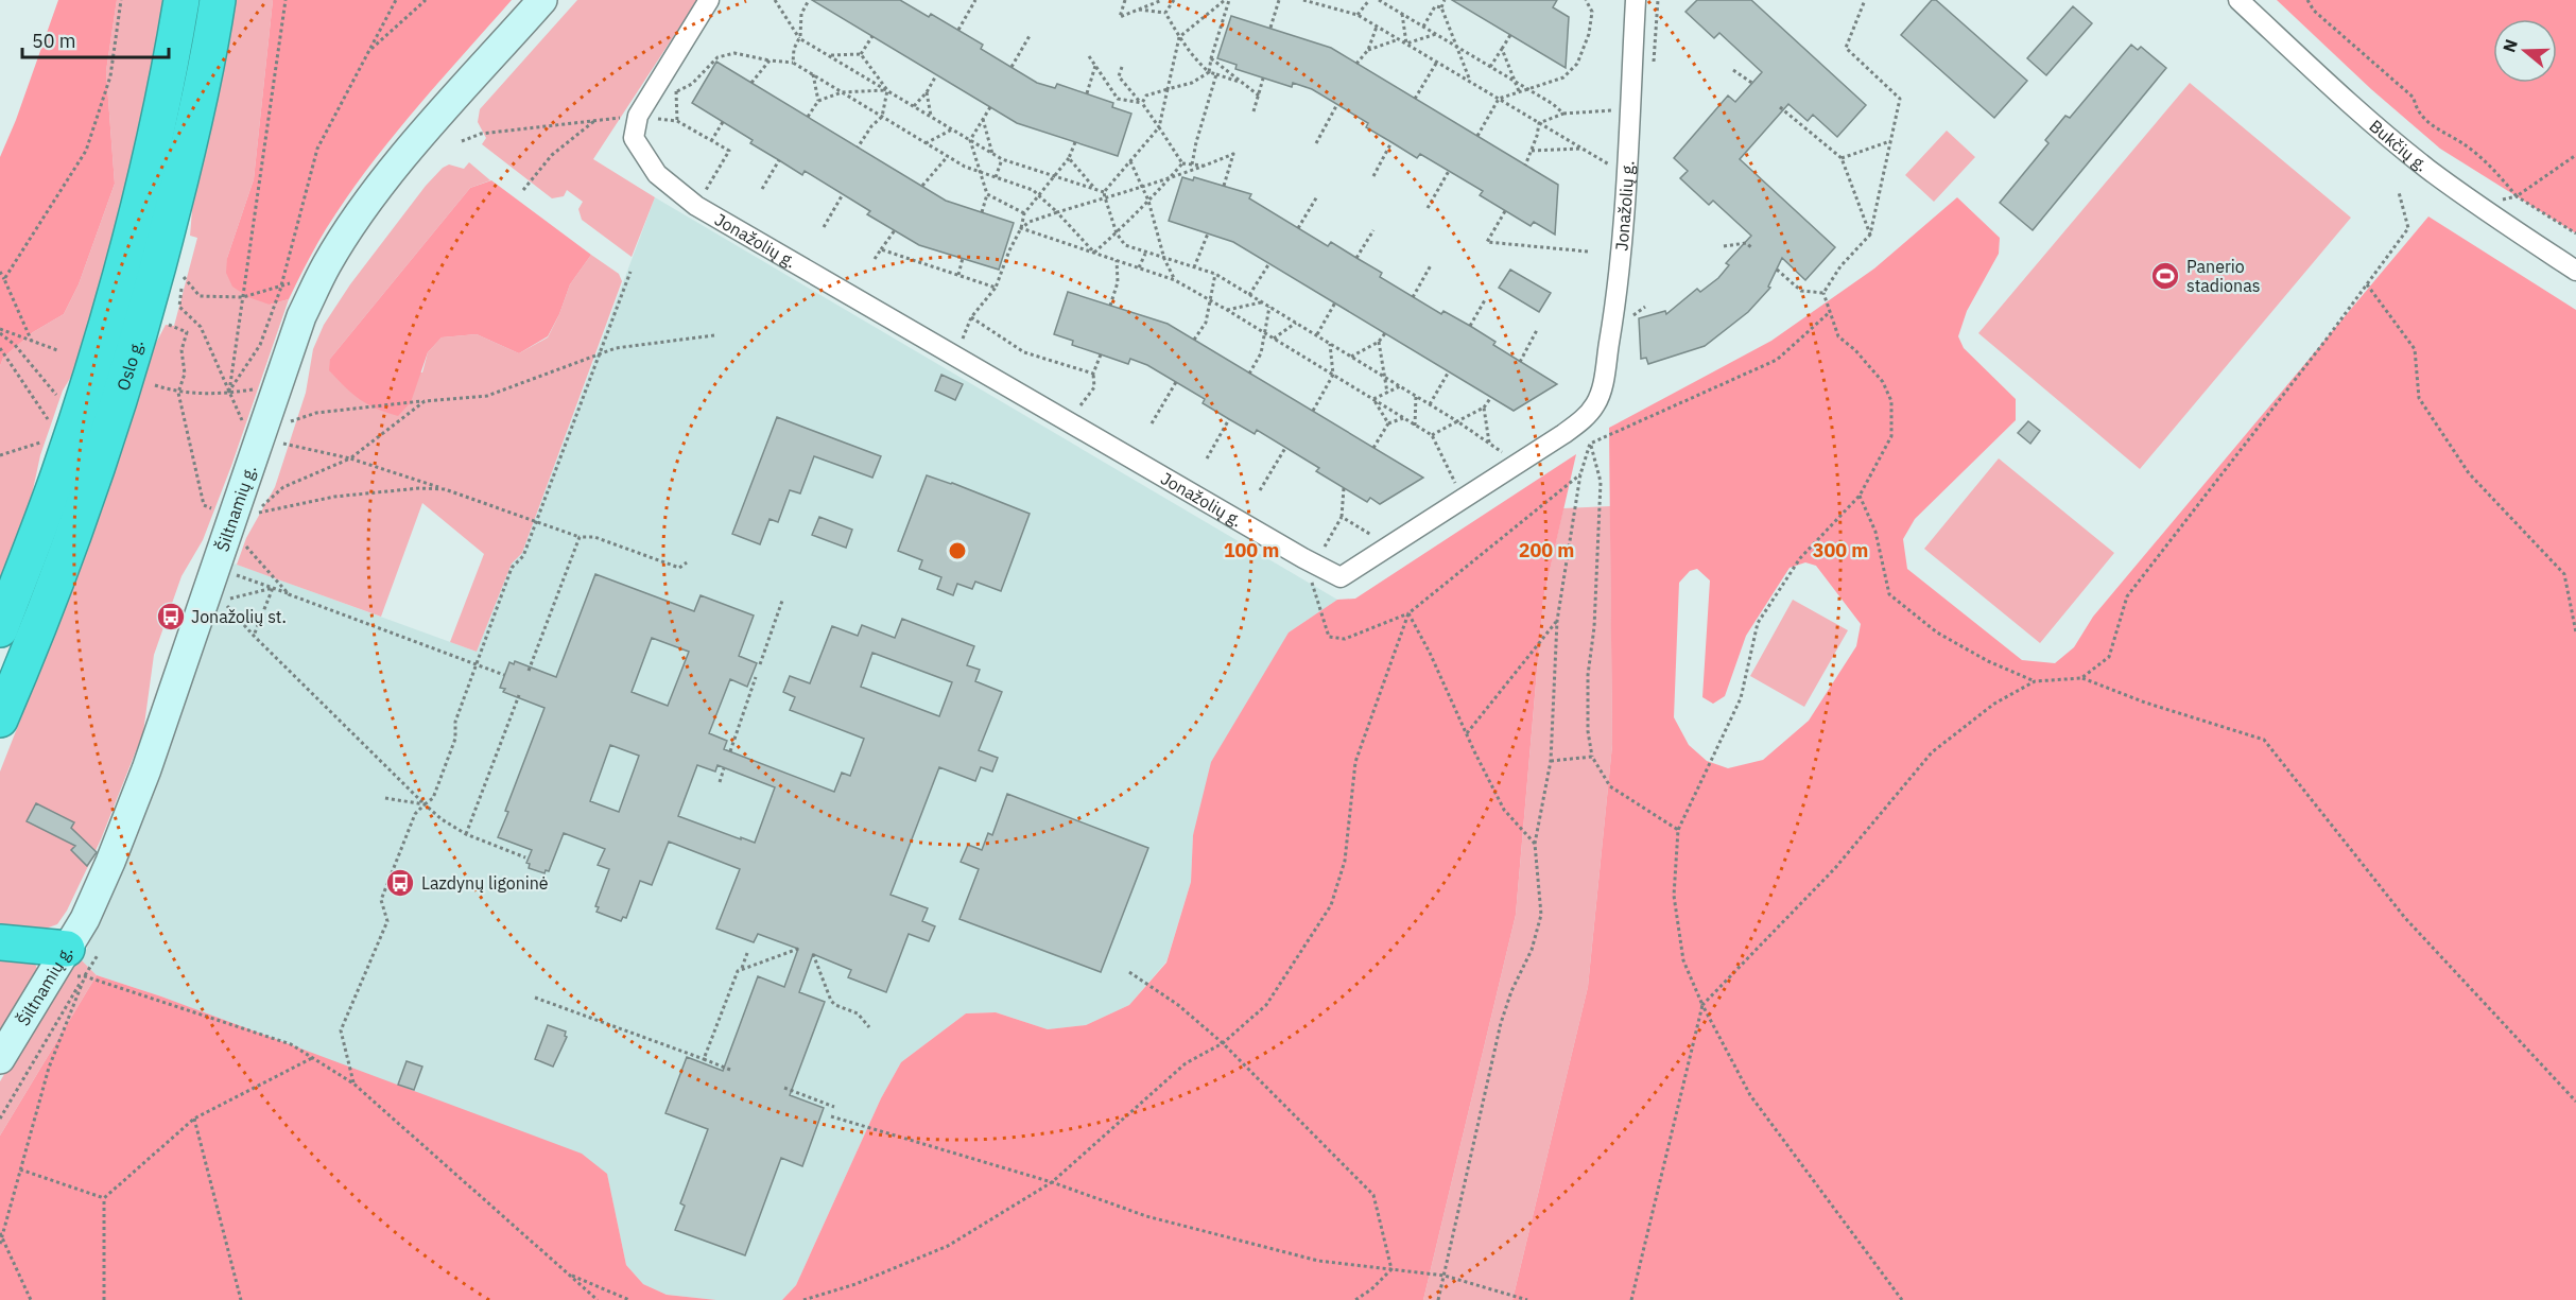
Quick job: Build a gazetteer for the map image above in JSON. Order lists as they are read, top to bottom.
{
  "streets": {
    "highway": ["Oslo g."],
    "street": ["Bukčių g.", "Jonažolių g.", "Šiltnamių g."]
  },
  "places": {
    "sports": ["Panerio stadionas"],
    "bus stop": ["Jonažolių st.", "Lazdynų ligoninė"]
  },
  "scale_bar": "50 m",
  "north": "left",
  "rings": ["100 m", "200 m", "300 m"]
}
